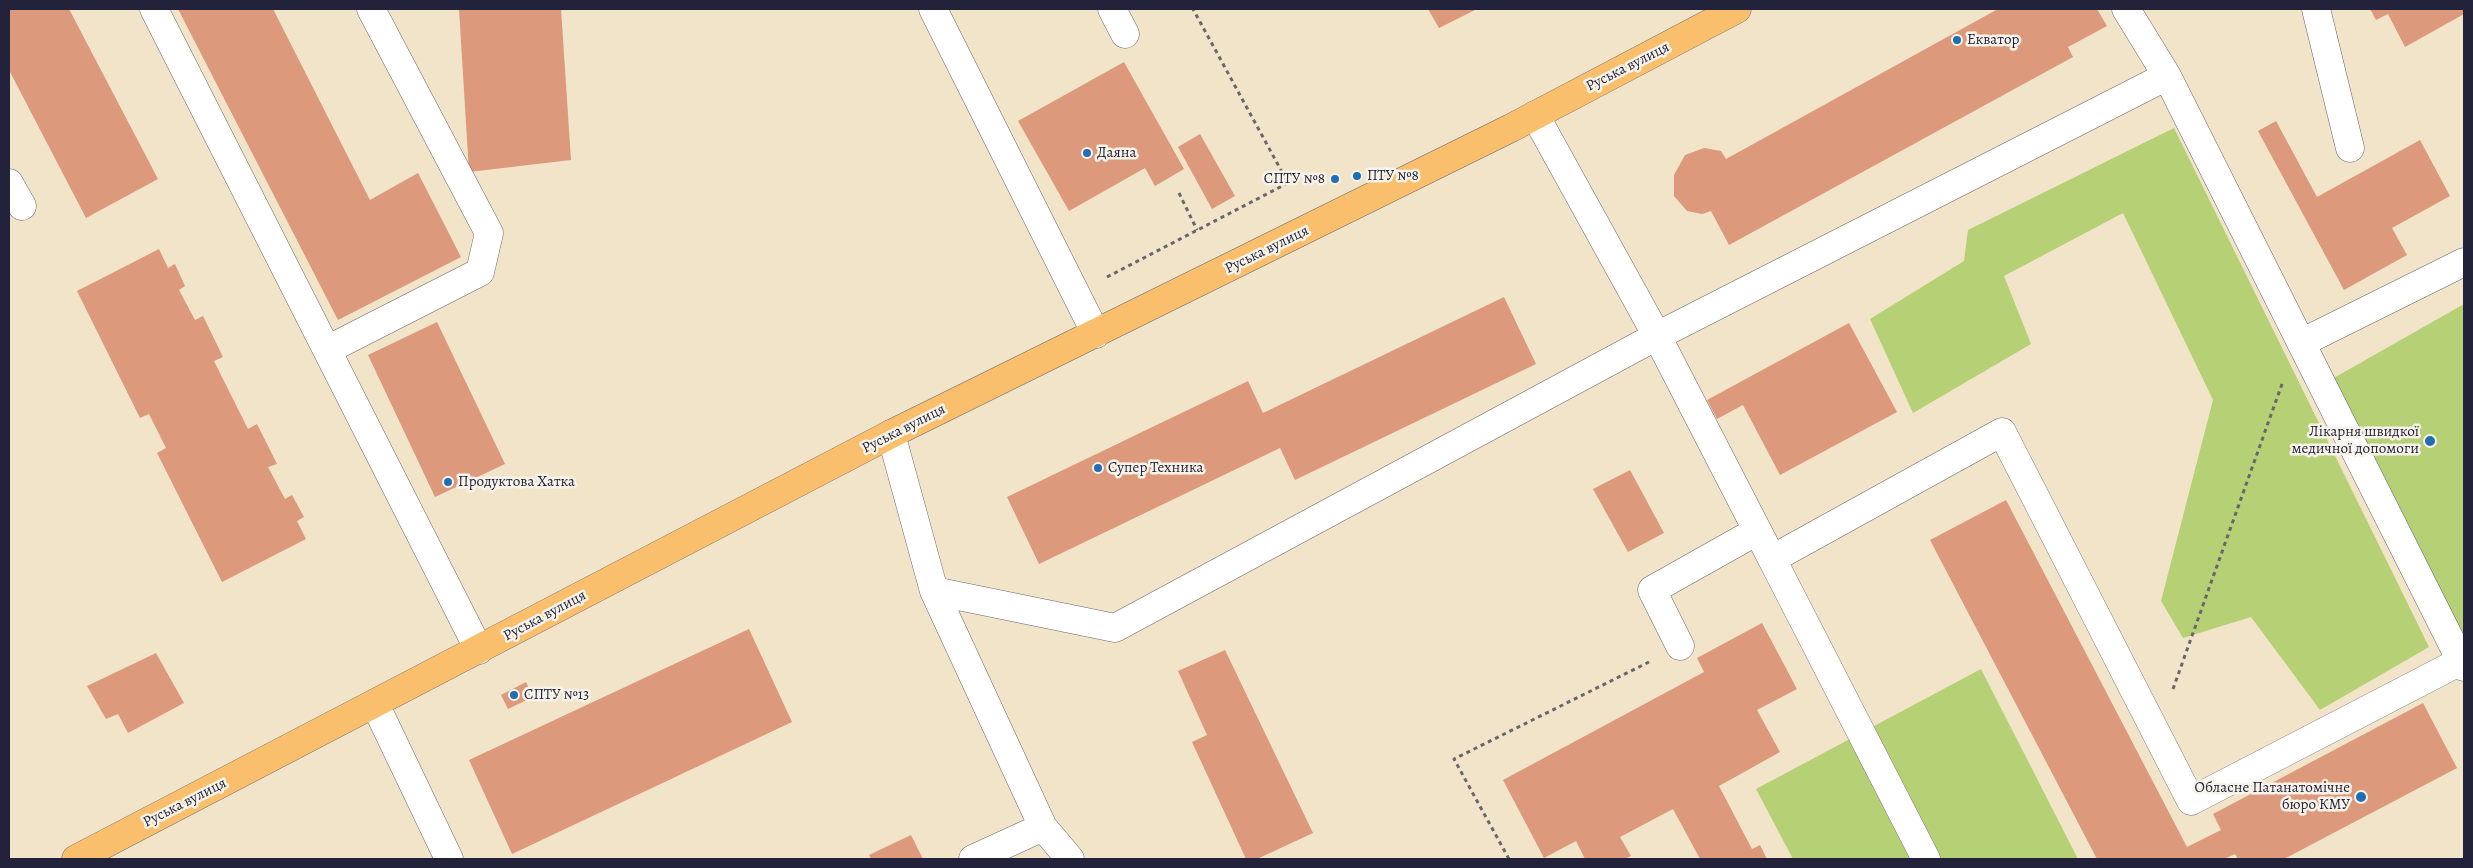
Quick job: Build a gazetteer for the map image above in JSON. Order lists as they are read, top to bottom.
{
  "streets": {
    "main road": ["Руська вулиця"]
  },
  "places": [
    "Екватор",
    "Даяна",
    "ПТУ №8",
    "СПТУ №8",
    "Лікарня швидкої медичної допомоги",
    "Супер Техника",
    "Продуктова Хатка",
    "СПТУ №13",
    "Обласне Патанатомічне бюро КМУ"
  ]
}
